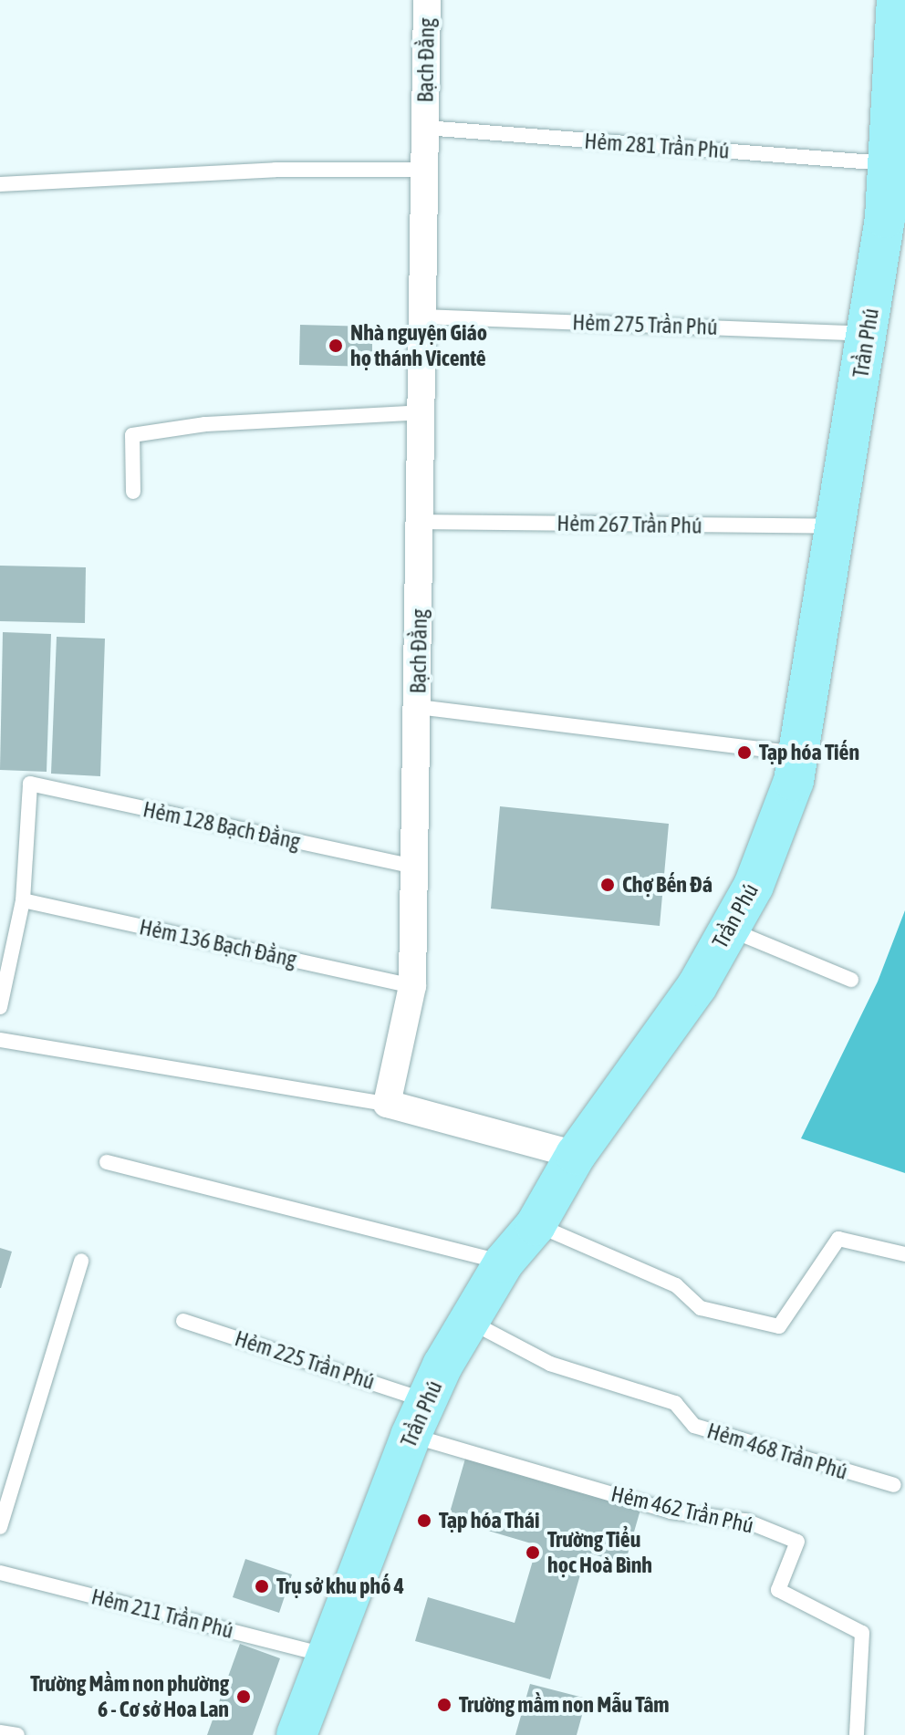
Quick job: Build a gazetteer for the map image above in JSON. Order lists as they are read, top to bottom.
{
  "streets": {
    "main road": ["Trần Phú"],
    "street": ["Bạch Đằng"],
    "lane": [
      "Hẻm 281 Trần Phú",
      "Hẻm 275 Trần Phú",
      "Hẻm 267 Trần Phú",
      "Hẻm 128 Bạch Đằng",
      "Hẻm 136 Bạch Đằng",
      "Hẻm 225 Trần Phú",
      "Hẻm 468 Trần Phú",
      "Hẻm 462 Trần Phú",
      "Hẻm 211 Trần Phú"
    ]
  },
  "crossings": [
    ["Bạch Đằng", "Hẻm 281 Trần Phú"],
    ["Bạch Đằng", "Hẻm 275 Trần Phú"],
    ["Bạch Đằng", "Hẻm 267 Trần Phú"],
    ["Bạch Đằng", "Hẻm 128 Bạch Đằng"],
    ["Bạch Đằng", "Hẻm 136 Bạch Đằng"],
    ["Hẻm 281 Trần Phú", "Trần Phú"],
    ["Hẻm 275 Trần Phú", "Trần Phú"],
    ["Trần Phú", "Hẻm 267 Trần Phú"],
    ["Trần Phú", "Hẻm 225 Trần Phú"],
    ["Trần Phú", "Hẻm 468 Trần Phú"],
    ["Trần Phú", "Hẻm 462 Trần Phú"],
    ["Trần Phú", "Hẻm 211 Trần Phú"],
    ["Hẻm 128 Bạch Đằng", "Hẻm 136 Bạch Đằng"],
    ["Hẻm 225 Trần Phú", "Hẻm 462 Trần Phú"]
  ],
  "places": [
    "Nhà nguyện Giáo họ thánh Vicentê",
    "Tạp hóa Tiến",
    "Chợ Bến Đá",
    "Tạp hóa Thái",
    "Trường Tiểu học Hoà Bình",
    "Trụ sở khu phố 4",
    "Trường Mầm non phường 6 - Cơ sở Hoa Lan",
    "Trường mầm non Mẫu Tâm"
  ]
}
